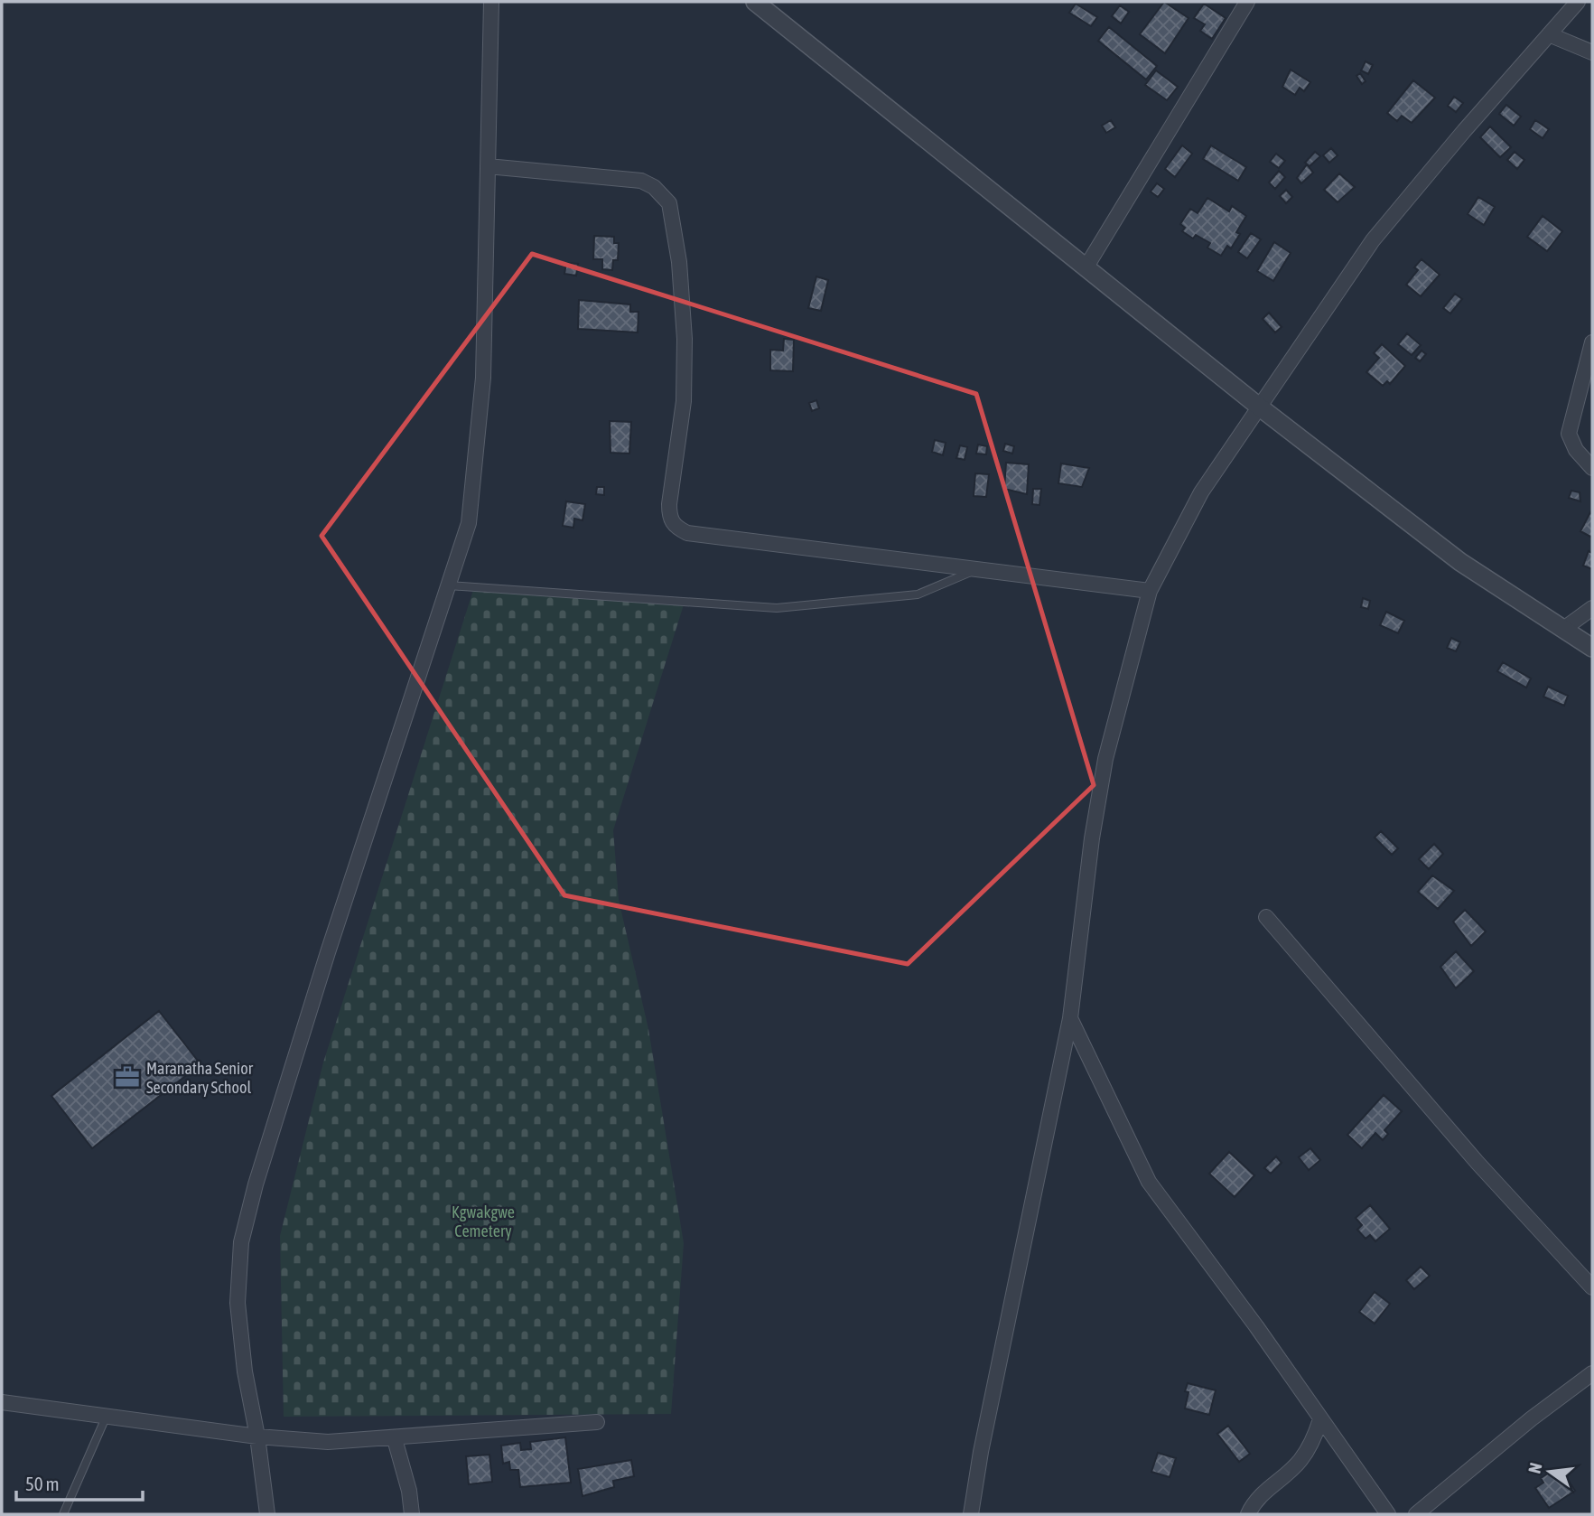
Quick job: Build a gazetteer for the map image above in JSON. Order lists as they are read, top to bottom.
{
  "parks": ["Kgwakgwe Cemetery"],
  "places": {
    "office": ["Maranatha Senior Secondary School"]
  },
  "scale_bar": "50 m",
  "north": "left"
}
